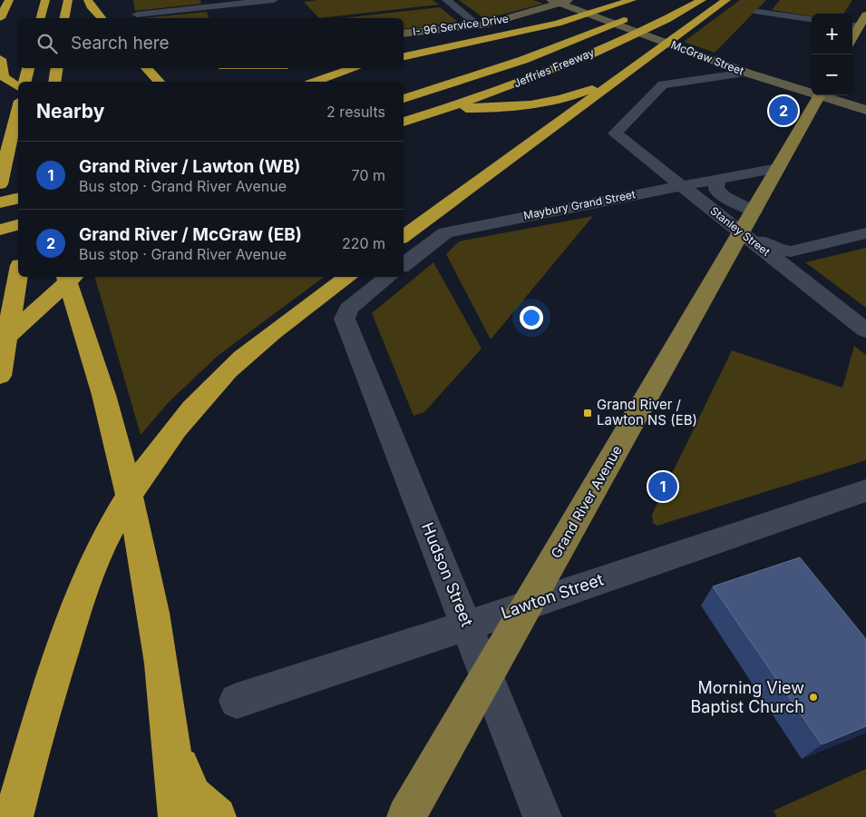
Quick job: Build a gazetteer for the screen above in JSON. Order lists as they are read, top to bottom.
{
  "streets": {
    "highway": ["Jeffries Freeway"],
    "main road": ["Grand River Avenue"],
    "street": [
      "I- 96 Service Drive",
      "McGraw Street",
      "Maybury Grand Street",
      "Stanley Street",
      "Hudson Street",
      "Lawton Street"
    ]
  },
  "crossings": [
    ["I- 96 Service Drive", "McGraw Street"],
    ["McGraw Street", "Stanley Street"],
    ["Maybury Grand Street", "Stanley Street"],
    ["Maybury Grand Street", "Grand River Avenue"],
    ["Stanley Street", "Grand River Avenue"],
    ["Grand River Avenue", "Hudson Street"],
    ["Grand River Avenue", "Lawton Street"],
    ["Hudson Street", "Lawton Street"]
  ],
  "places": {
    "transit": ["Grand River / Lawton NS (EB)"],
    "other": ["Morning View Baptist Church"]
  },
  "page": {
    "map_buttons": ["+", "−"],
    "search": "Search here",
    "heading": ["Nearby", "2 results"],
    "pins": ["2", "1"],
    "list": [
      {
        "mark": "1",
        "name": "Grand River / Lawton (WB)",
        "note": "Bus stop · Grand River Avenue",
        "value": "70 m"
      },
      {
        "mark": "2",
        "name": "Grand River / McGraw (EB)",
        "note": "Bus stop · Grand River Avenue",
        "value": "220 m"
      }
    ]
  }
}
